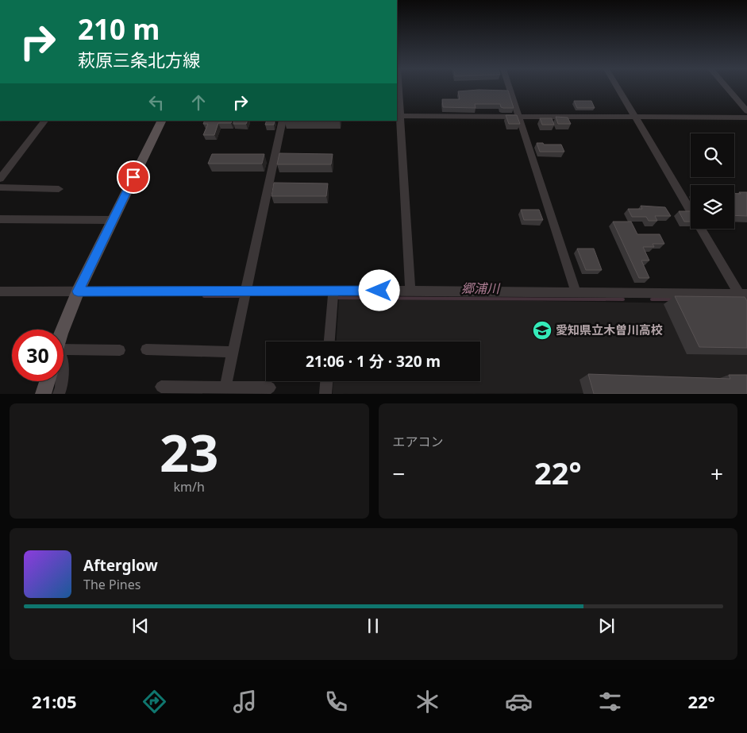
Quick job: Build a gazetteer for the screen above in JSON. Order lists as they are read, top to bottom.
{
  "water": ["郷浦川"],
  "places": {
    "school or university": ["愛知県立木曽川高校"]
  },
  "page": {
    "turn": ["210 m", "萩原三条北方線"],
    "limit": "30",
    "trip": "21:06 · 1 分 · 320 m",
    "tile": [
      ["23", "km/h"],
      "エアコン"
    ],
    "heat": ["−", "22°", "+"],
    "song": ["Afterglow", "The Pines"],
    "tabs": ["21:05", "22°"]
  }
}
